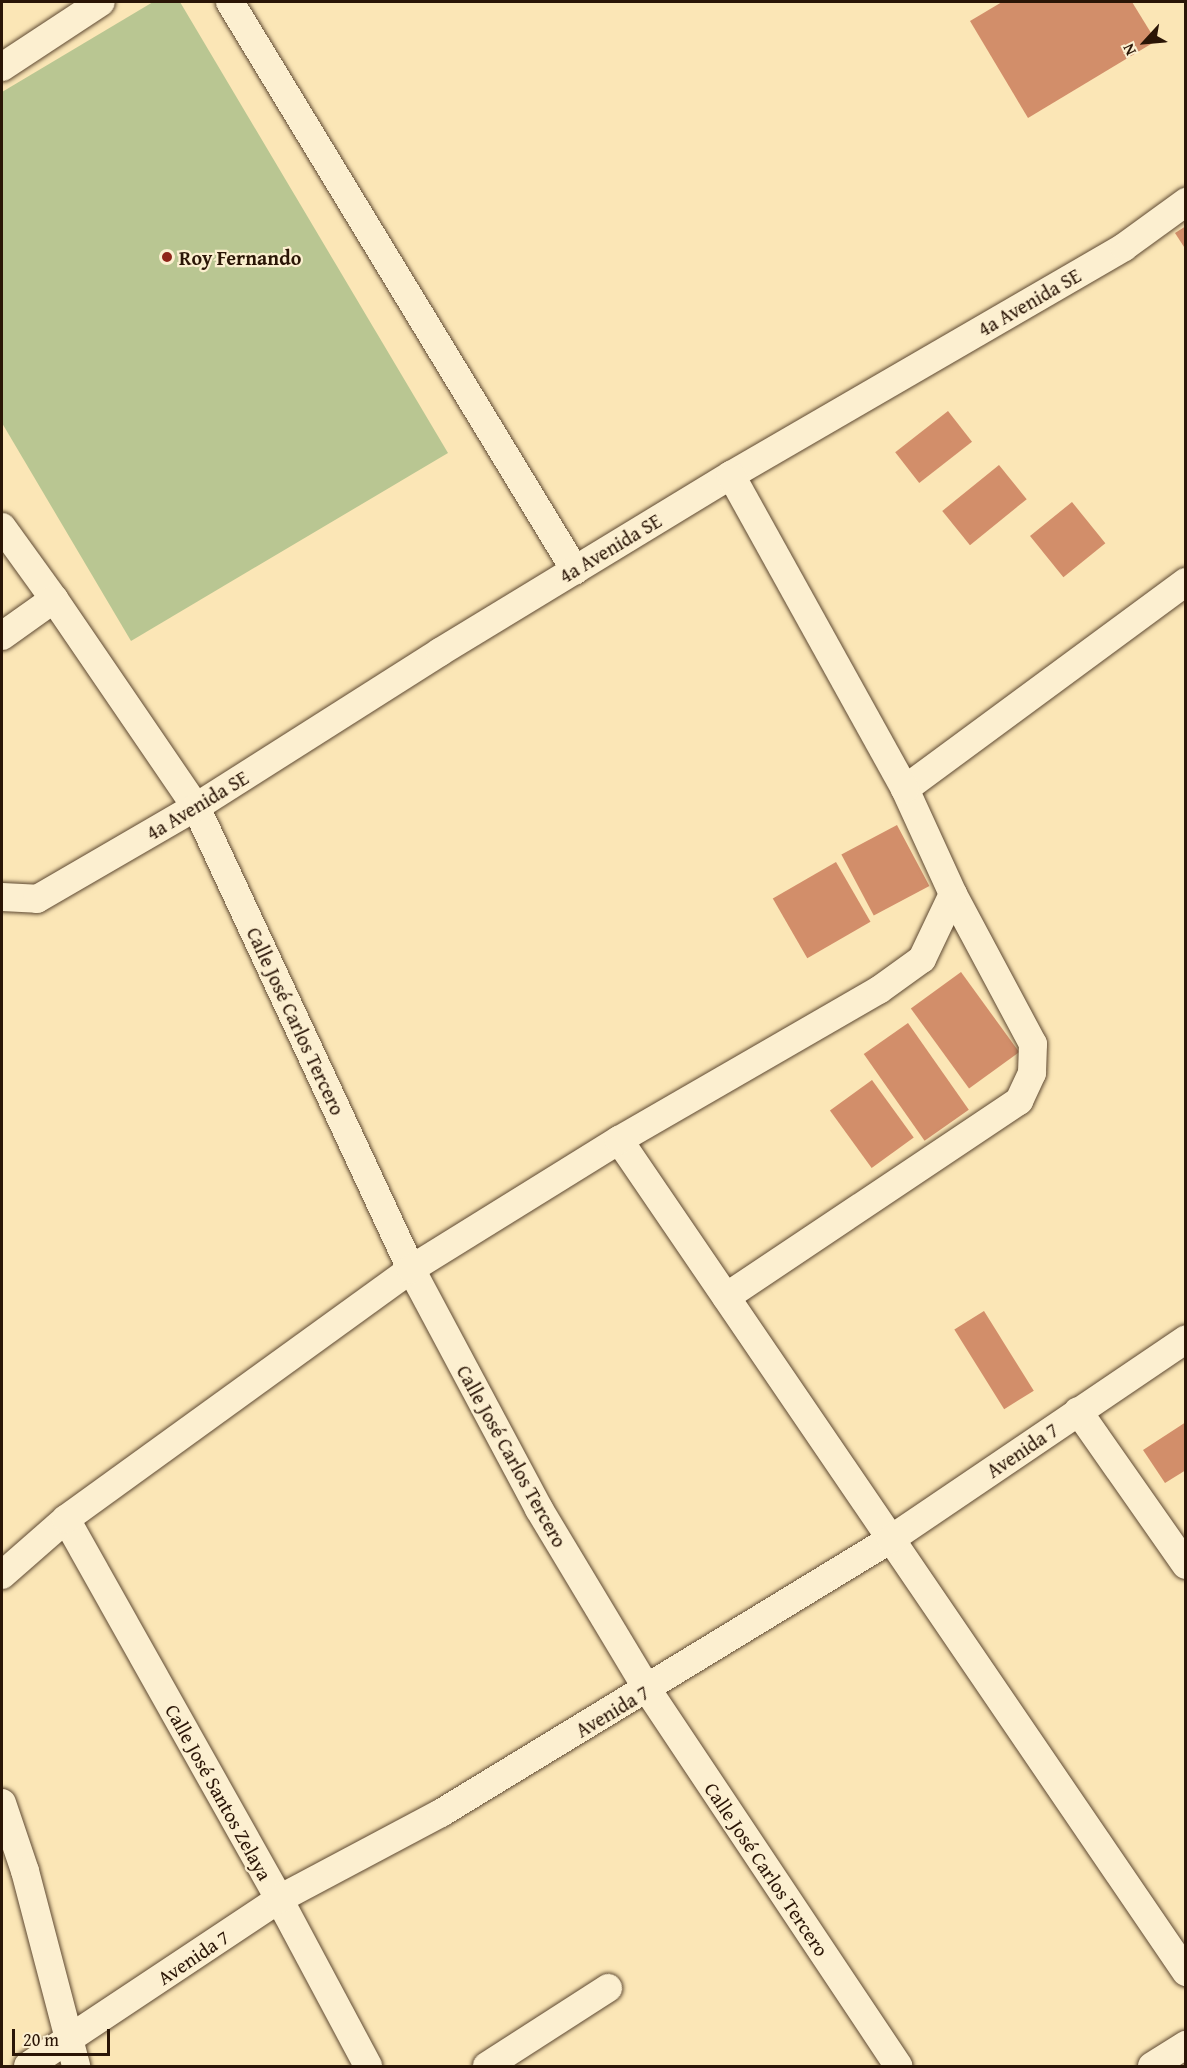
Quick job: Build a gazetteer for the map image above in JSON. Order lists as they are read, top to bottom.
{
  "streets": {
    "street": [
      "4a Avenida SE",
      "Calle José Carlos Tercero",
      "Avenida 7",
      "Calle José Santos Zelaya"
    ]
  },
  "crossings": [
    ["4a Avenida SE", "Calle José Carlos Tercero"],
    ["Calle José Carlos Tercero", "Avenida 7"],
    ["Avenida 7", "Calle José Santos Zelaya"]
  ],
  "places": ["Roy Fernando"],
  "scale_bar": "20 m",
  "north": "bottom left"
}
